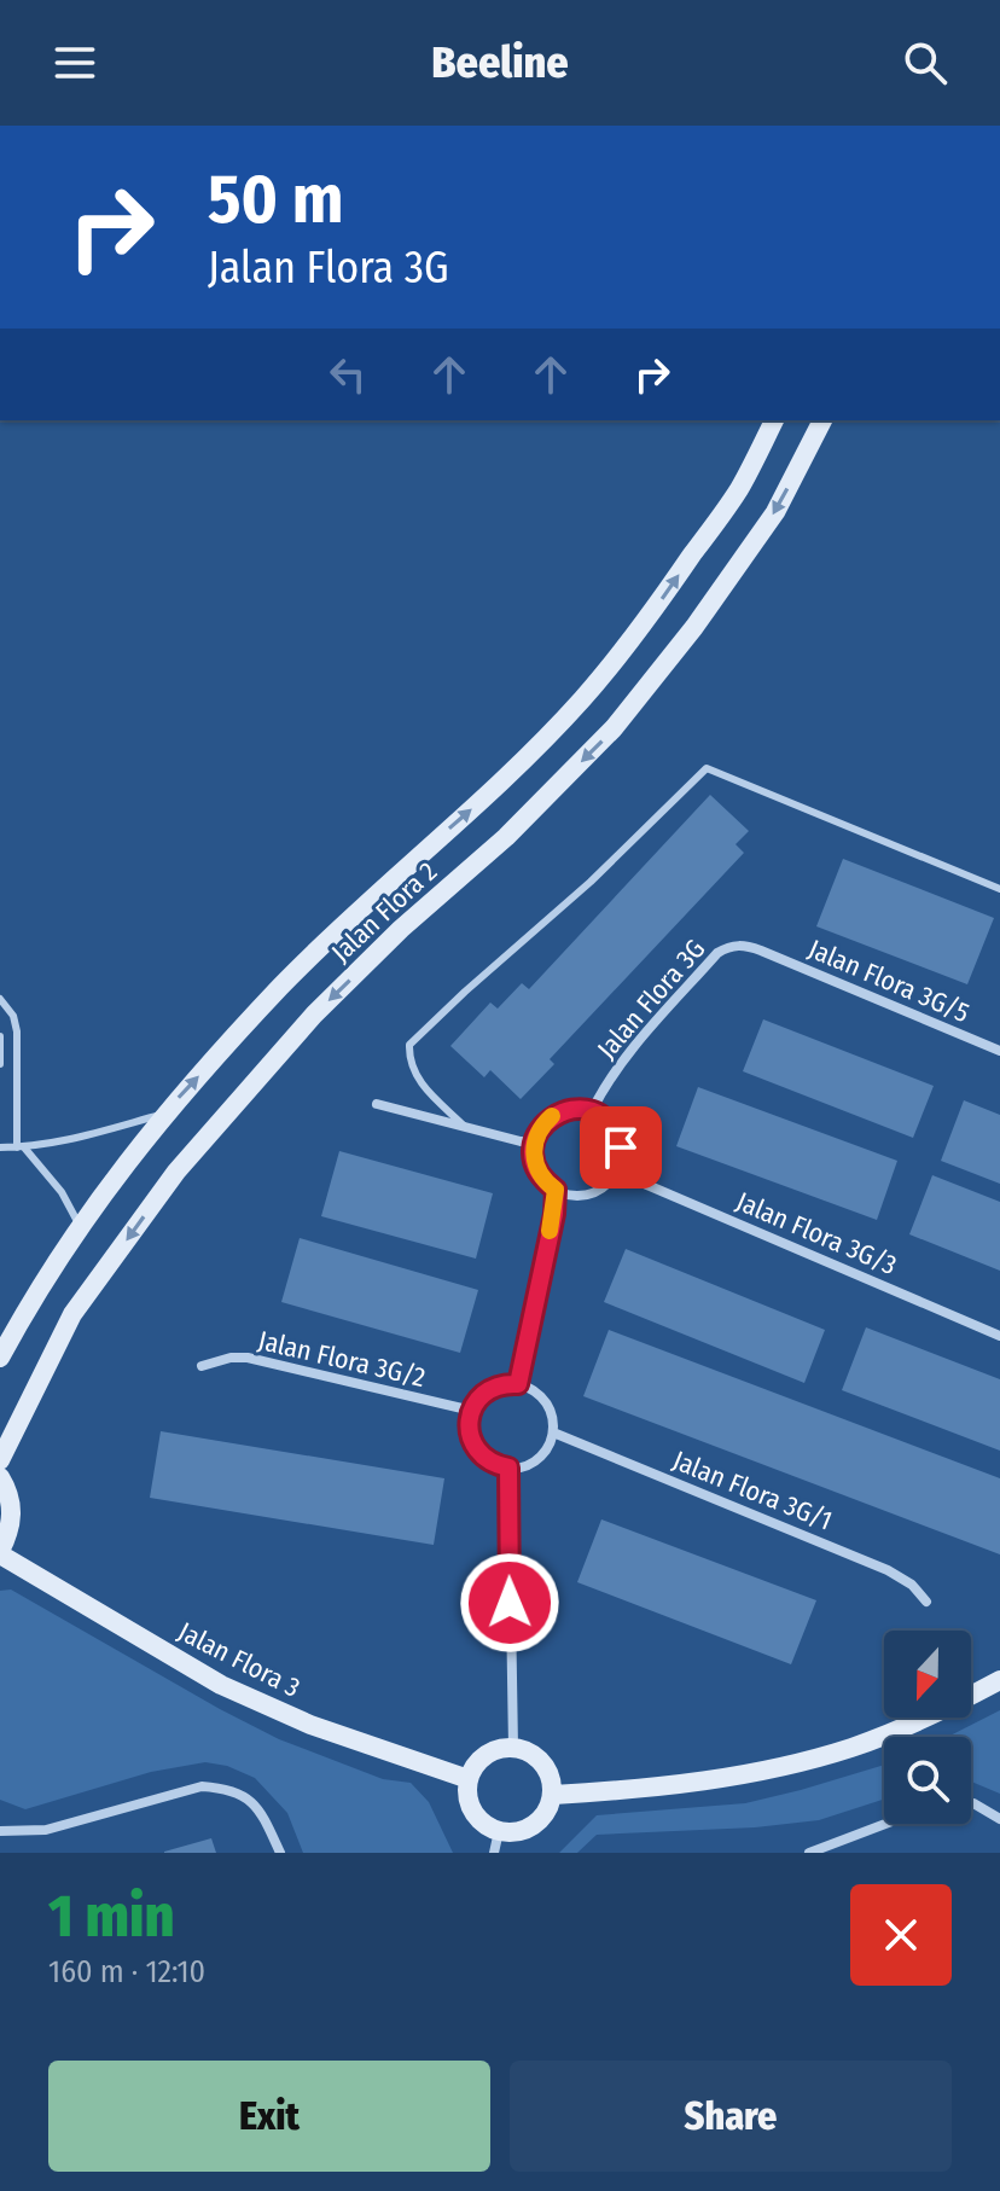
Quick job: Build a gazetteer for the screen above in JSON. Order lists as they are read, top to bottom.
{
  "streets": {
    "street": [
      "Jalan Flora 2",
      "Jalan Flora 3G/5",
      "Jalan Flora 3G",
      "Jalan Flora 3G/3",
      "Jalan Flora 3G/2",
      "Jalan Flora 3G/1",
      "Jalan Flora 3"
    ]
  },
  "crossings": [
    ["Jalan Flora 3G/5", "Jalan Flora 3G"],
    ["Jalan Flora 3G", "Jalan Flora 3G/3"],
    ["Jalan Flora 3G/2", "Jalan Flora 3G/1"]
  ],
  "north": "bottom",
  "page": {
    "header": "Beeline",
    "turn": ["50 m", "Jalan Flora 3G"],
    "heading": ["1 min", "160 m · 12:10"],
    "buttons": ["Exit", "Share"]
  }
}
